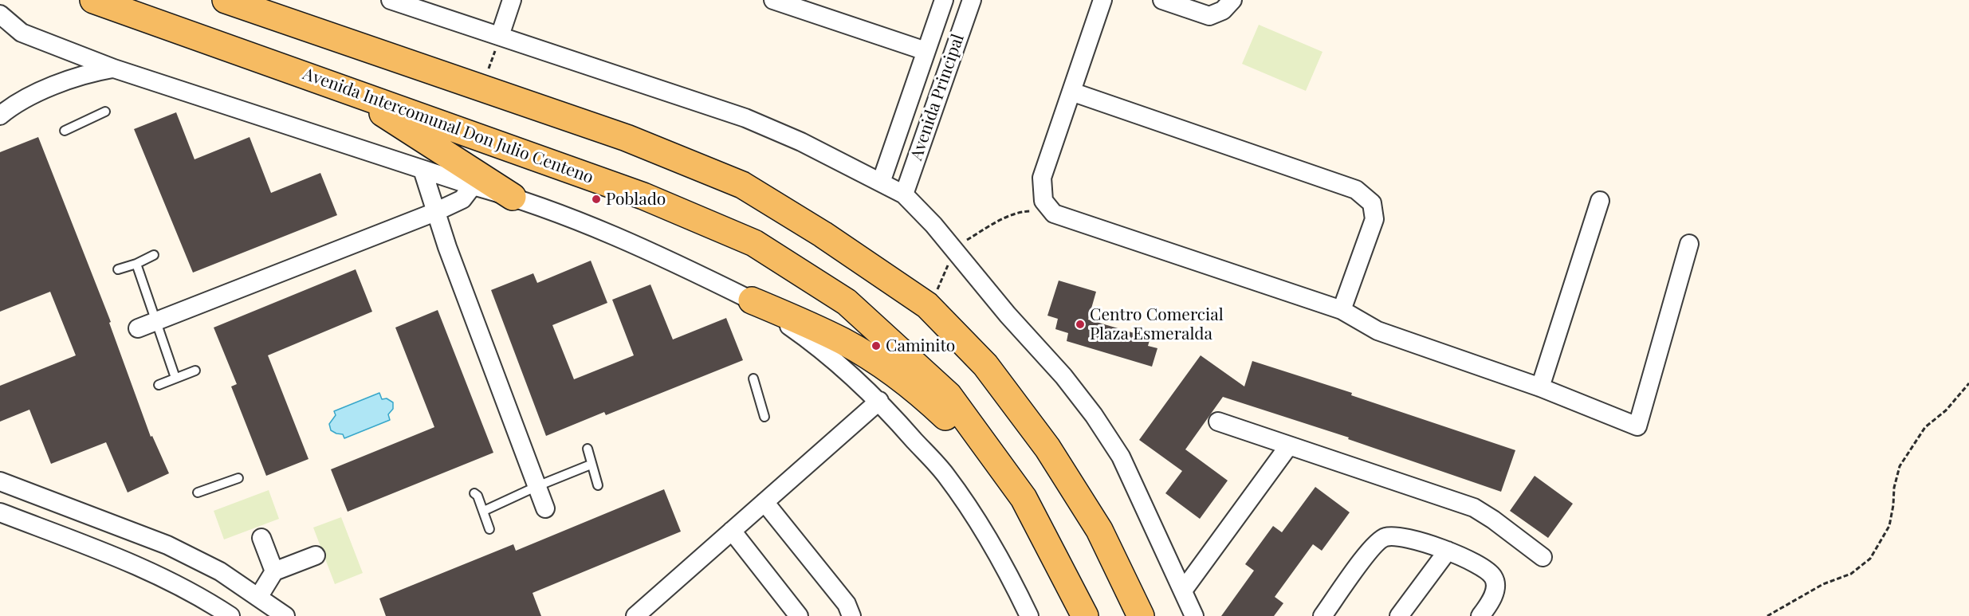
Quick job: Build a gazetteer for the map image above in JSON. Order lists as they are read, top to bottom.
{
  "streets": {
    "main road": ["Avenida Intercomunal Don Julio Centeno"],
    "street": ["Avenida Principal"]
  },
  "places": ["Poblado", "Centro Comercial Plaza Esmeralda", "Caminito"]
}
